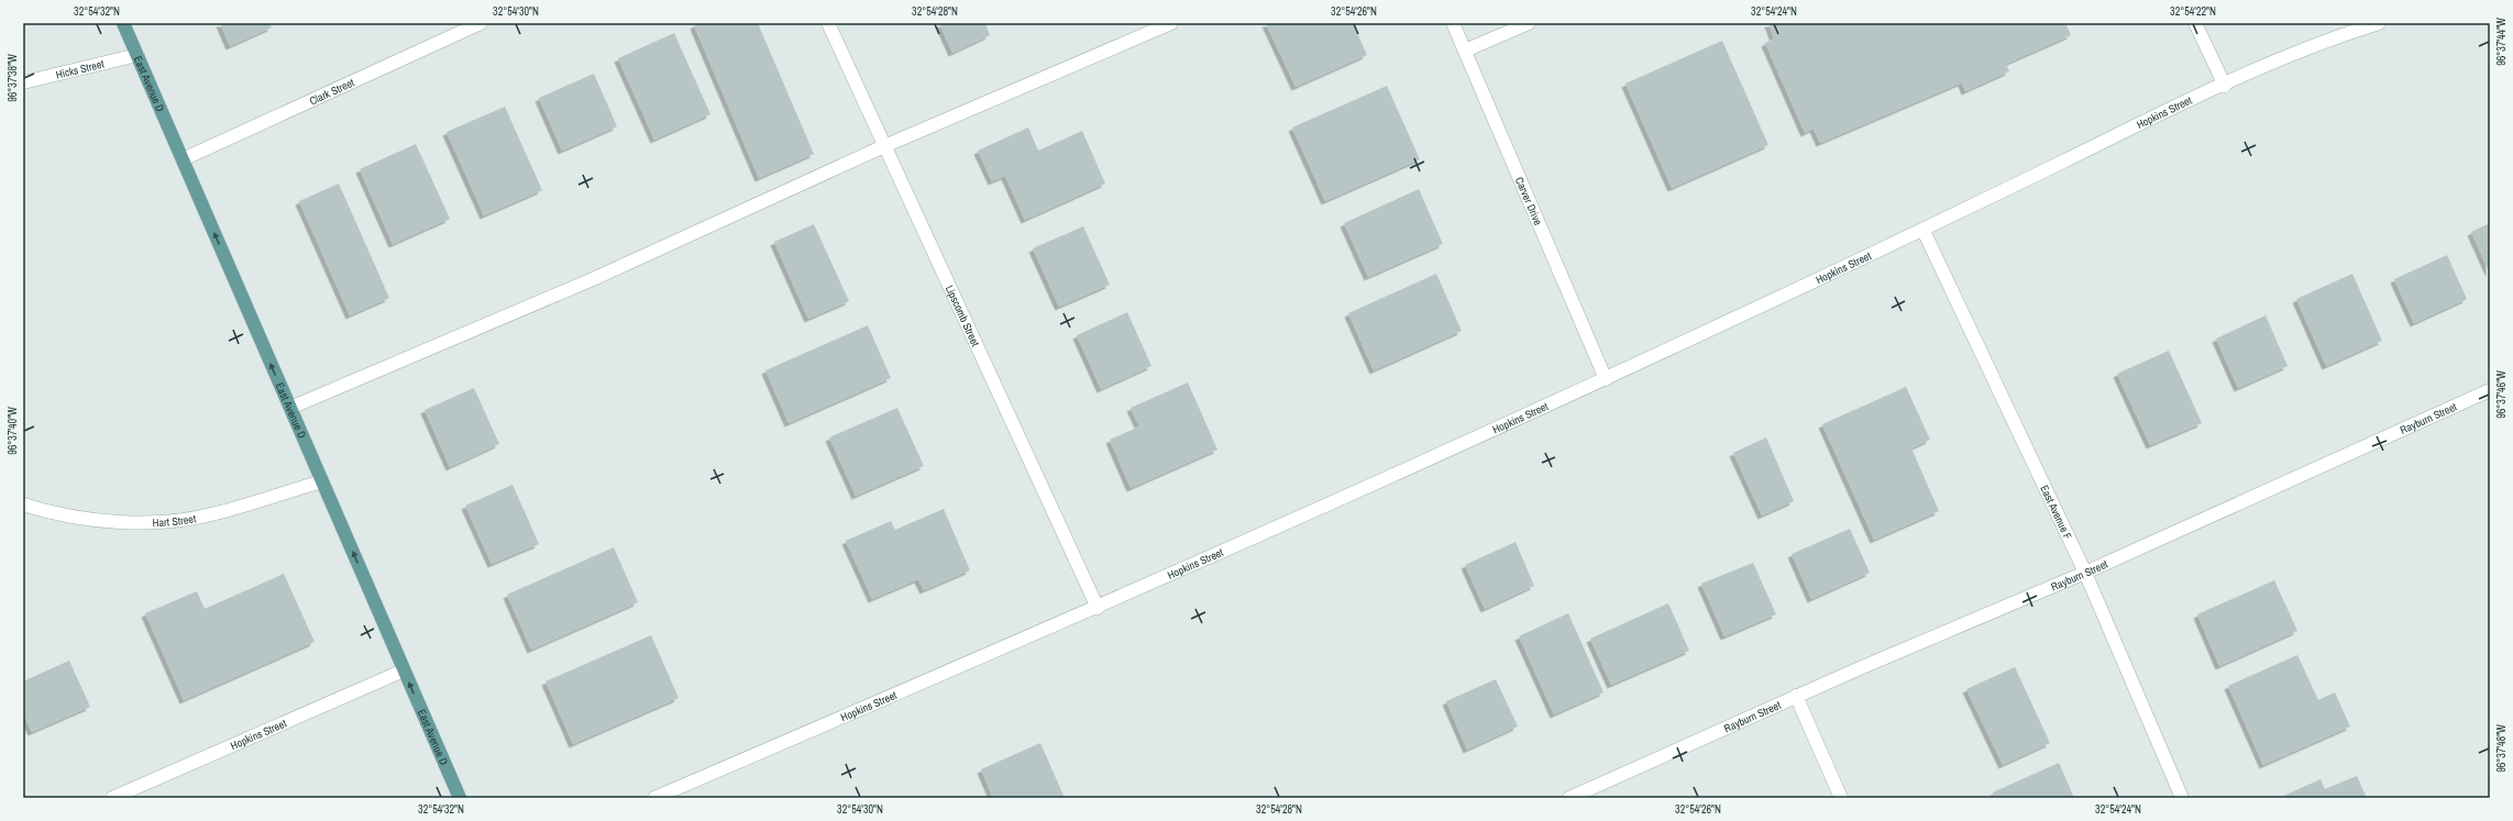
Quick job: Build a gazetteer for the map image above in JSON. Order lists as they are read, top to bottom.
{
  "streets": {
    "main road": ["East Avenue D"],
    "street": [
      "Hicks Street",
      "Clark Street",
      "Hopkins Street",
      "Carver Drive",
      "Lipscomb Street",
      "Rayburn Street",
      "East Avenue F",
      "Hart Street"
    ]
  },
  "crossings": [
    ["Hicks Street", "East Avenue D"],
    ["East Avenue D", "Clark Street"],
    ["East Avenue D", "Hopkins Street"],
    ["East Avenue D", "Hart Street"],
    ["Hopkins Street", "Carver Drive"],
    ["Hopkins Street", "Lipscomb Street"],
    ["Hopkins Street", "East Avenue F"],
    ["Rayburn Street", "East Avenue F"]
  ],
  "one_way": ["East Avenue D"],
  "coordinates": [
    "32°54'32\"N",
    "32°54'30\"N",
    "32°54'28\"N",
    "32°54'26\"N",
    "32°54'24\"N",
    "32°54'22\"N",
    "96°37'44\"W",
    "96°37'38\"W",
    "96°37'46\"W",
    "96°37'40\"W",
    "96°37'48\"W"
  ]
}
